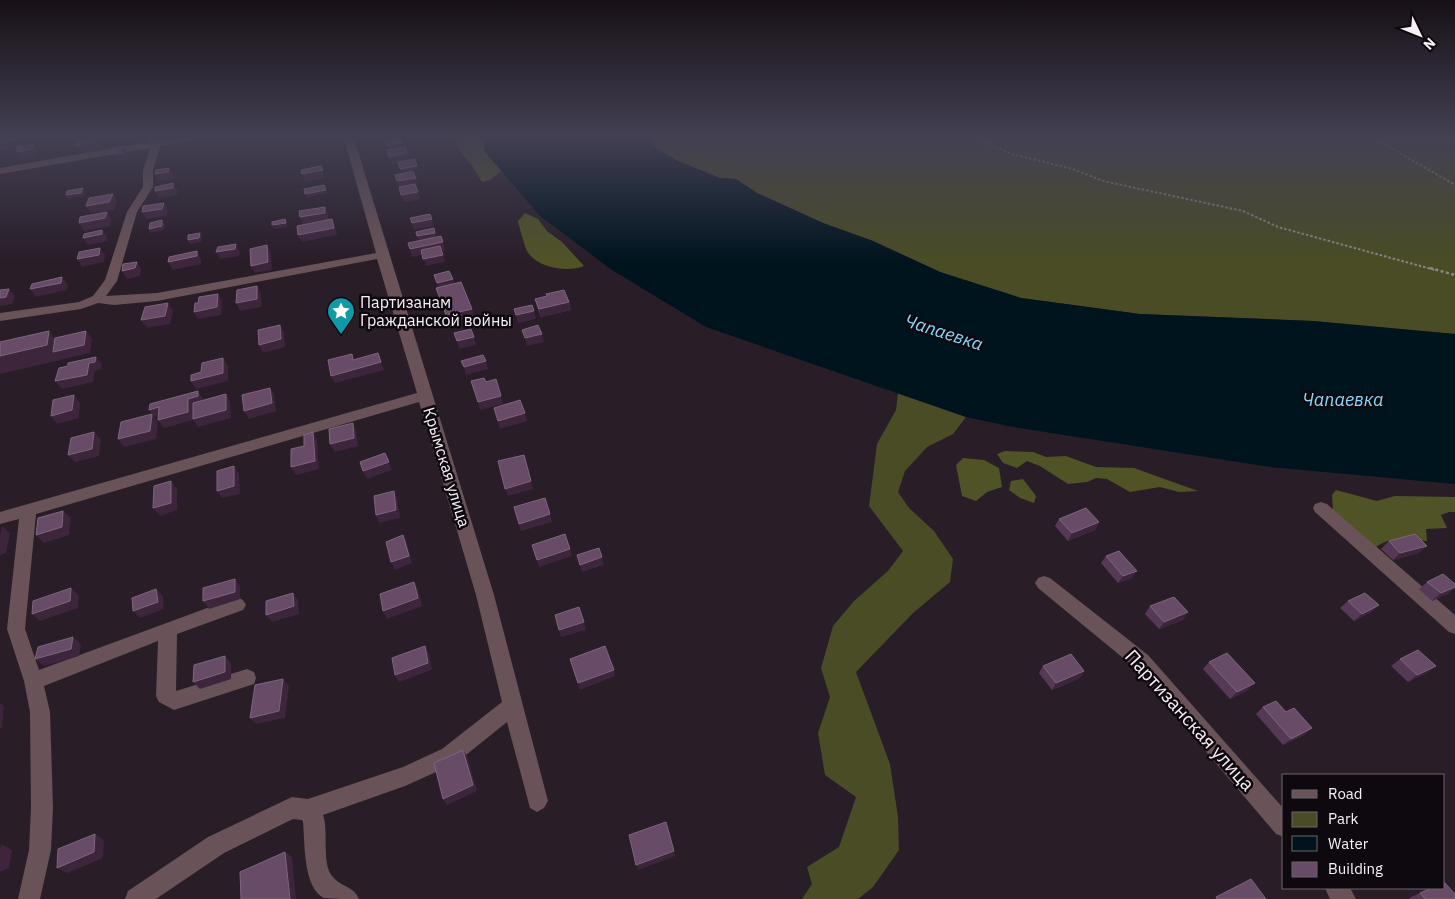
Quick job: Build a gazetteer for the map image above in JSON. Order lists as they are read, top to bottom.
{
  "streets": {
    "street": ["Крымская улица", "Партизанская улица"]
  },
  "water": ["Чапаевка"],
  "places": {
    "place": ["Партизанам Гражданской войны"]
  },
  "legend": [
    "Road",
    "Park",
    "Water",
    "Building"
  ],
  "north": "bottom right"
}
